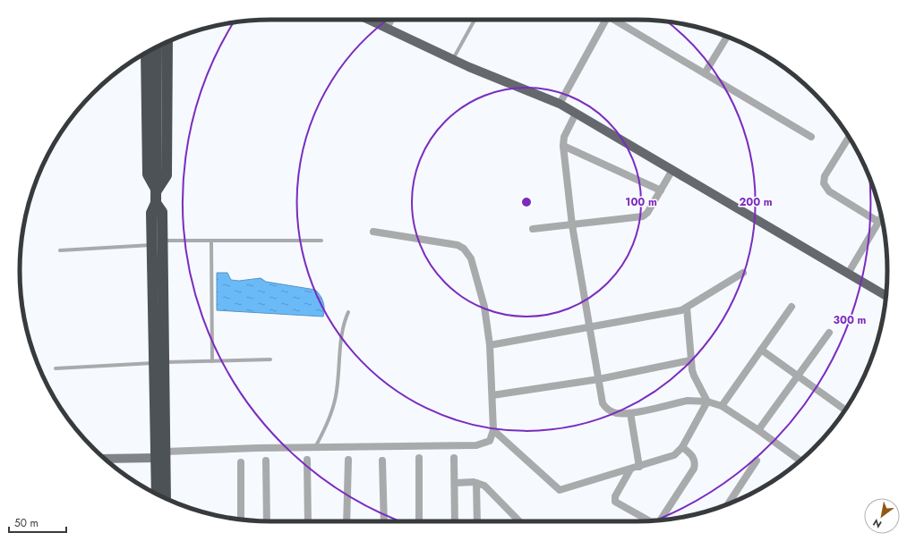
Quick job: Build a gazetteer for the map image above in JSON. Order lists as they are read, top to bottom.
{
  "scale_bar": "50 m",
  "north": "bottom left",
  "rings": ["100 m", "200 m", "300 m"]
}
